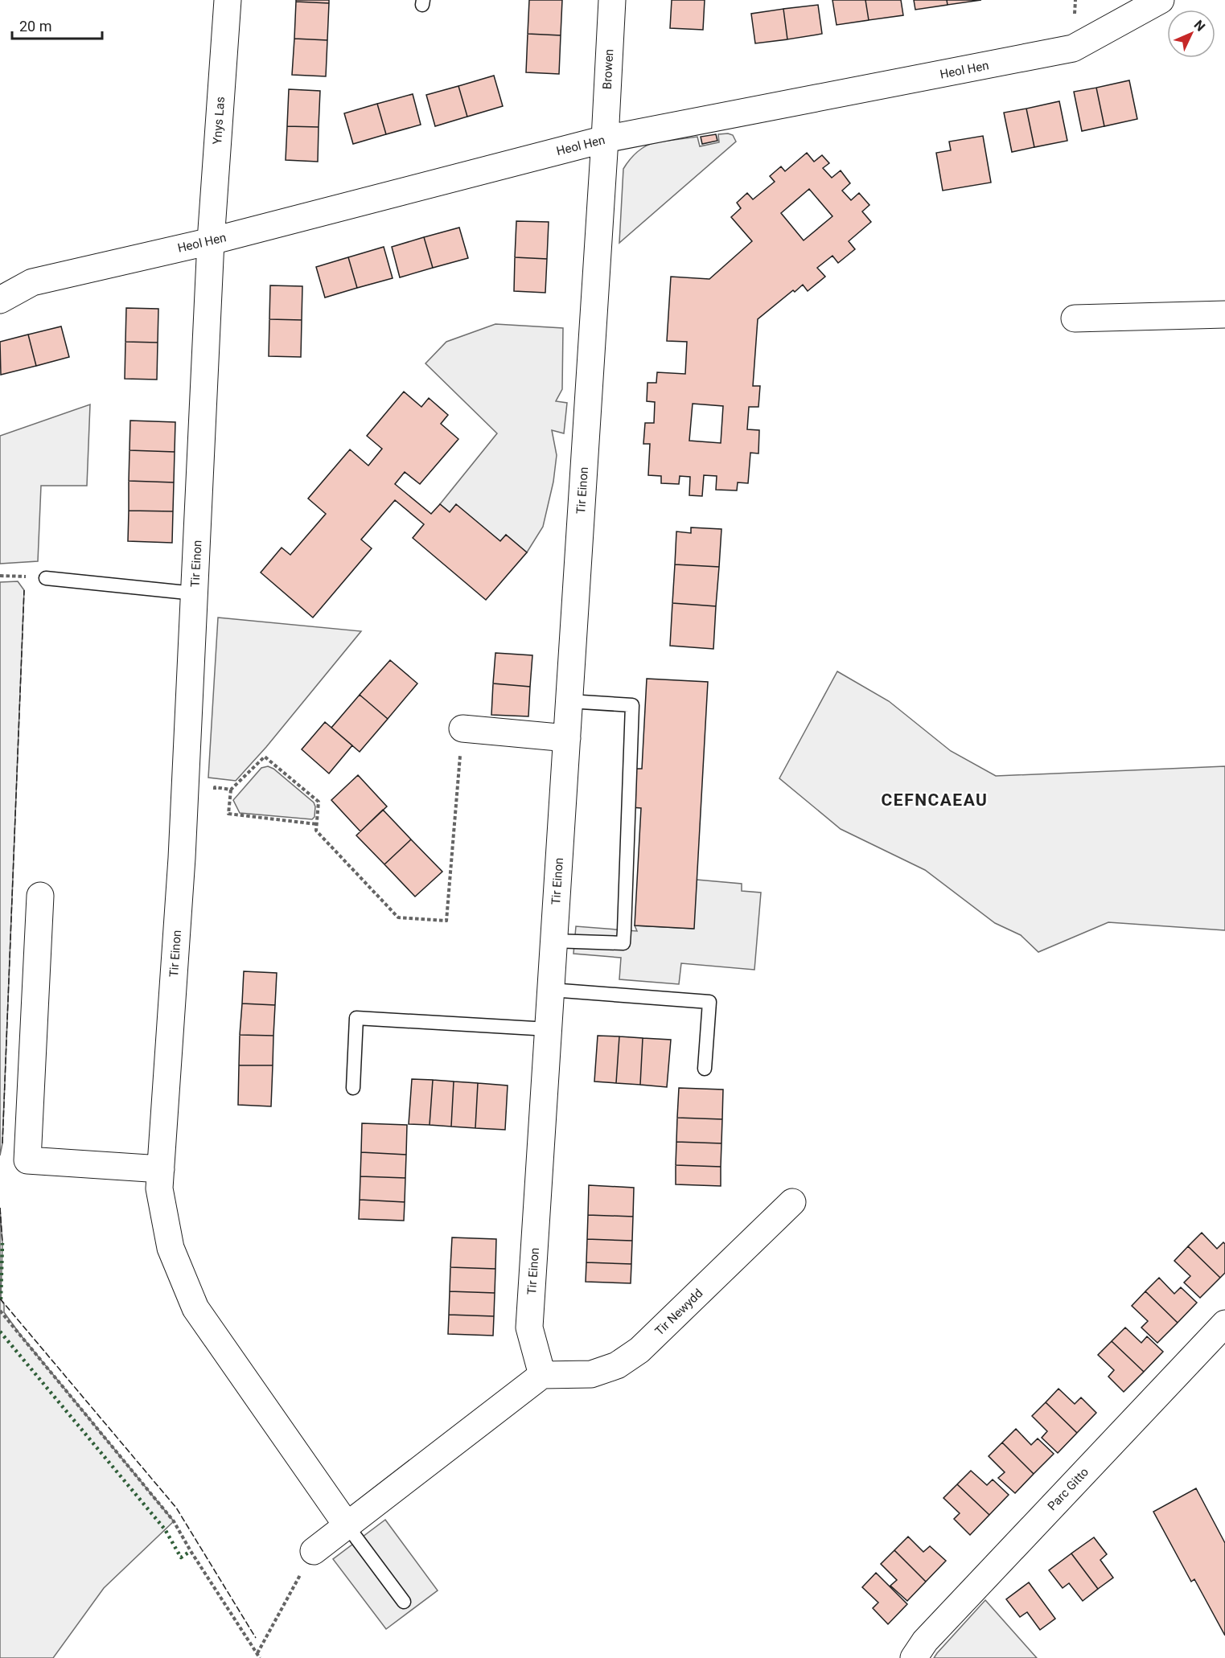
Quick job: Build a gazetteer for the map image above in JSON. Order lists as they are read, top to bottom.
{
  "streets": {
    "street": [
      "Browen",
      "Heol Hen",
      "Ynys Las",
      "Tir Einon",
      "Tir Newydd",
      "Parc Gitto"
    ]
  },
  "crossings": [
    ["Browen", "Heol Hen"],
    ["Browen", "Tir Einon"],
    ["Heol Hen", "Ynys Las"],
    ["Heol Hen", "Tir Einon"],
    ["Ynys Las", "Tir Einon"],
    ["Tir Einon", "Tir Newydd"]
  ],
  "districts": ["CEFNCAEAU"],
  "scale_bar": "20 m",
  "north": "top right"
}
